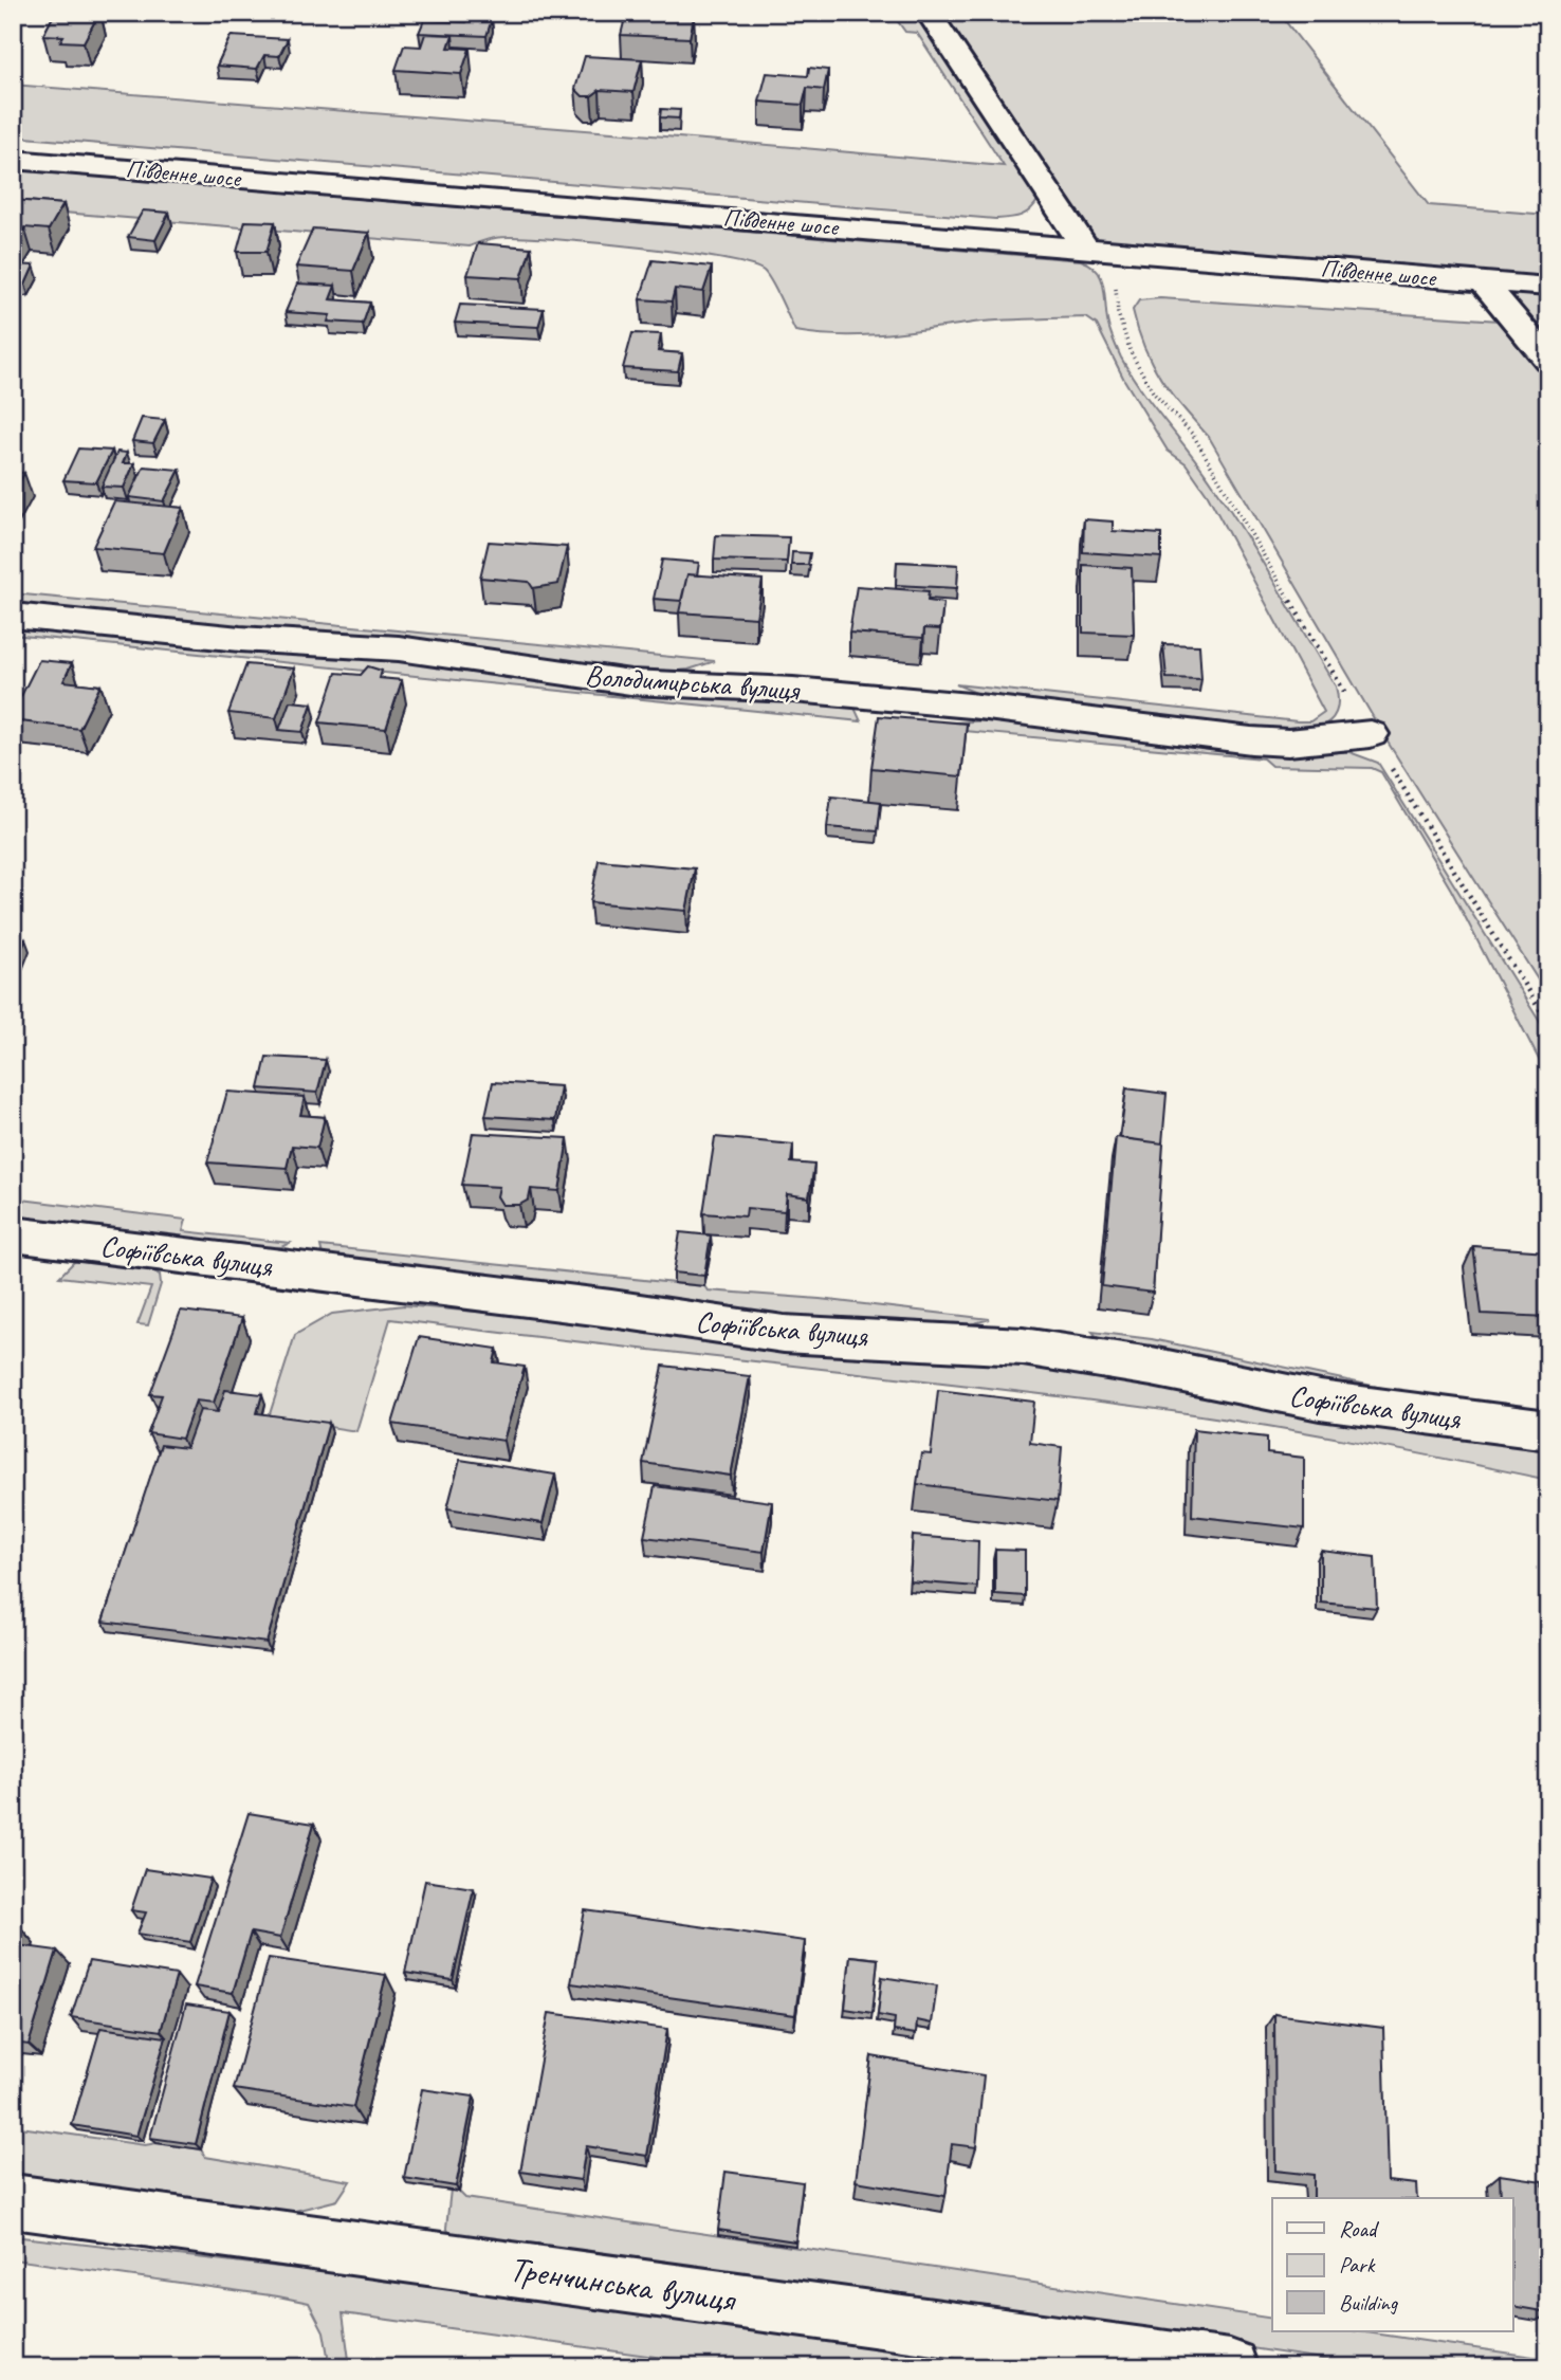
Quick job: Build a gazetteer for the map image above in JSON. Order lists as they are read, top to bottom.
{
  "streets": {
    "street": [
      "Південне шосе",
      "Володимирська вулиця",
      "Софіївська вулиця",
      "Тренчинська вулиця"
    ]
  },
  "legend": ["Road", "Park", "Building"]
}
